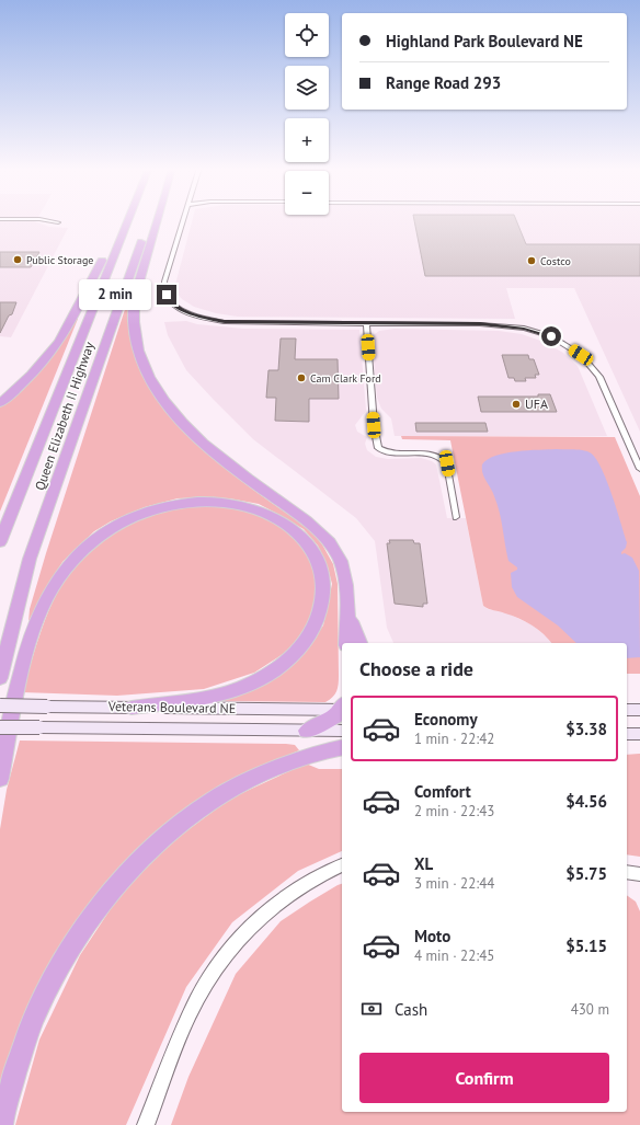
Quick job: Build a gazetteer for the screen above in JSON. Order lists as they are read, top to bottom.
{
  "streets": {
    "highway": ["Queen Elizabeth II Highway"],
    "main road": ["Veterans Boulevard NE"]
  },
  "places": [
    "Public Storage",
    "Costco",
    "Cam Clark Ford",
    "UFA"
  ],
  "page": {
    "map_buttons": ["+", "−"],
    "banner": ["Highland Park Boulevard NE", "Range Road 293"],
    "bubble": "2 min",
    "heading": "Choose a ride",
    "list": [
      {
        "name": "Economy",
        "note": "1 min · 22:42",
        "value": "$3.38"
      },
      {
        "name": "Comfort",
        "note": "2 min · 22:43",
        "value": "$4.56"
      },
      {
        "name": "XL",
        "note": "3 min · 22:44",
        "value": "$5.75"
      },
      {
        "name": "Moto",
        "note": "4 min · 22:45",
        "value": "$5.15"
      }
    ],
    "pay": ["Cash", "430 m"],
    "buttons": "Confirm"
  }
}
